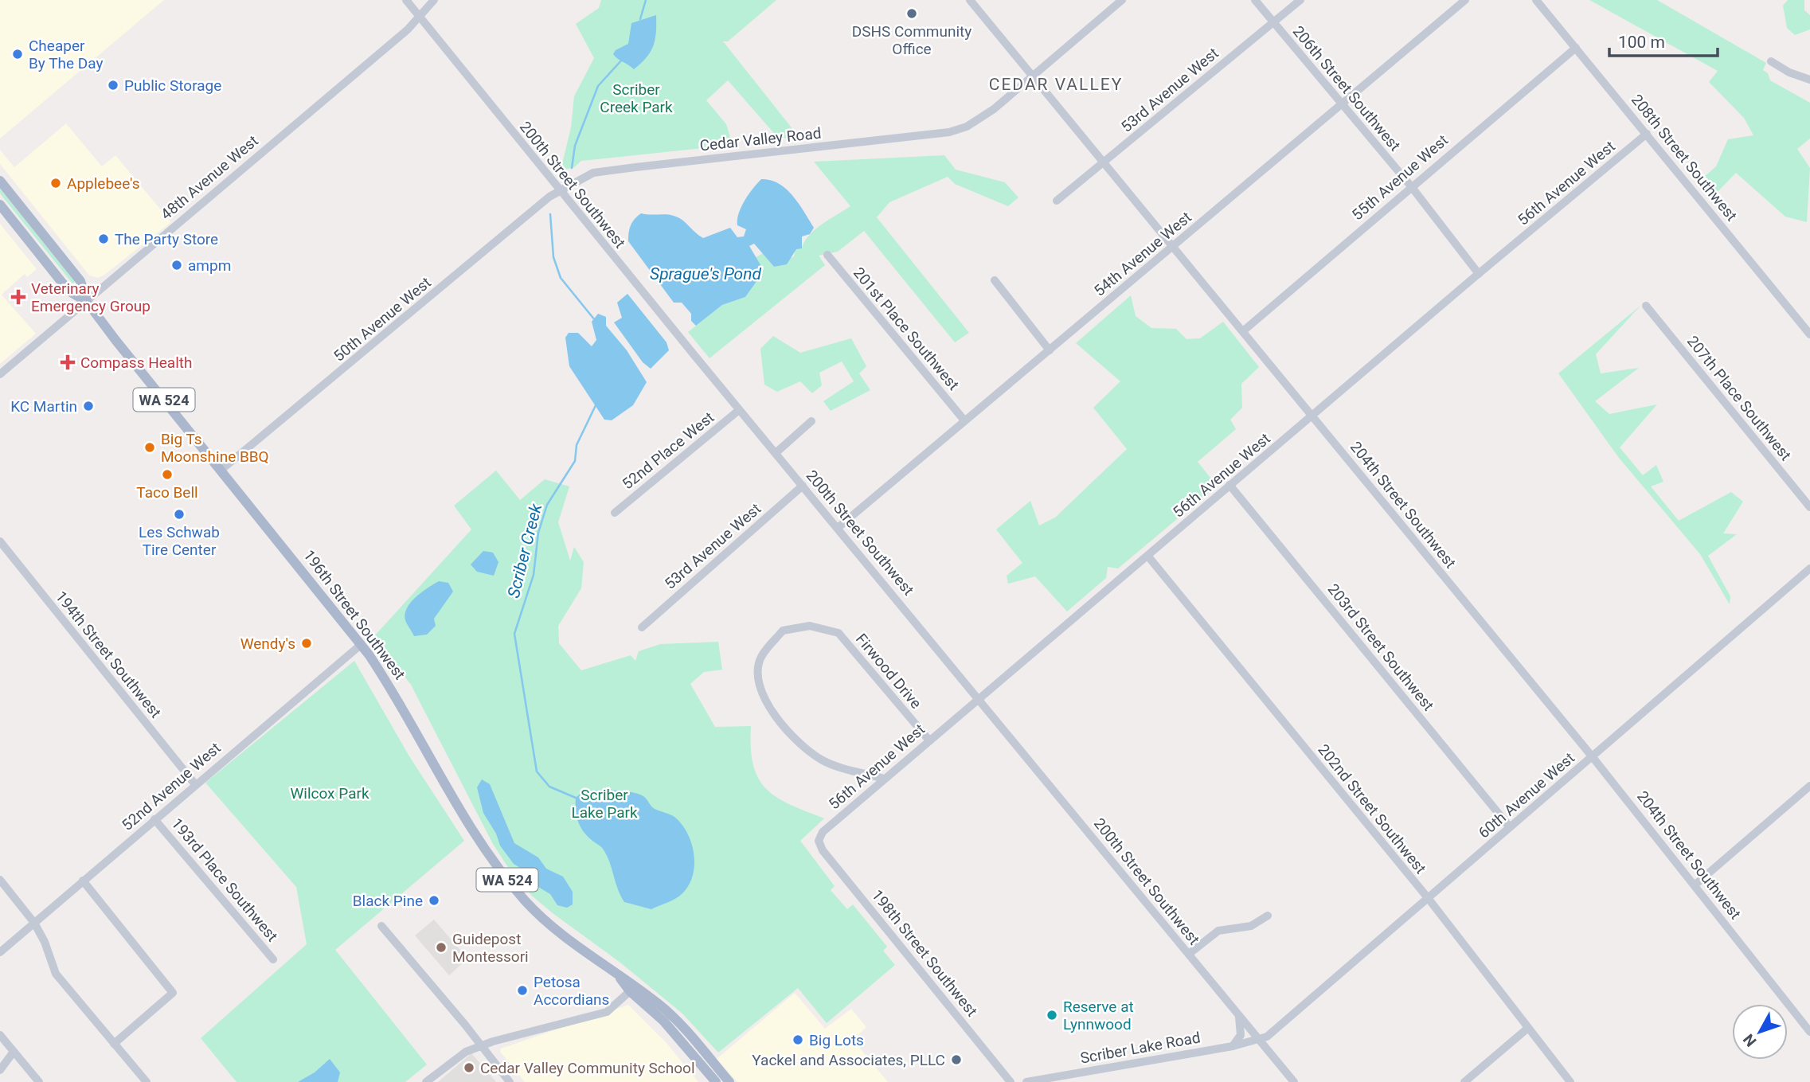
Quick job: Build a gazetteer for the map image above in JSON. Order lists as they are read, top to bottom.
{
  "streets": {
    "main road": ["WA 524", "196th Street Southwest"],
    "street": [
      "206th Street Southwest",
      "53rd Avenue West",
      "Cedar Valley Road",
      "208th Street Southwest",
      "48th Avenue West",
      "55th Avenue West",
      "56th Avenue West",
      "200th Street Southwest",
      "54th Avenue West",
      "50th Avenue West",
      "201st Place Southwest",
      "207th Place Southwest",
      "52nd Place West",
      "204th Street Southwest",
      "203rd Street Southwest",
      "194th Street Southwest",
      "Firwood Drive",
      "52nd Avenue West",
      "60th Avenue West",
      "202nd Street Southwest",
      "193rd Place Southwest",
      "198th Street Southwest",
      "Scriber Lake Road"
    ]
  },
  "crossings": [
    ["206th Street Southwest", "53rd Avenue West"],
    ["206th Street Southwest", "55th Avenue West"],
    ["206th Street Southwest", "56th Avenue West"],
    ["206th Street Southwest", "54th Avenue West"],
    ["53rd Avenue West", "200th Street Southwest"],
    ["53rd Avenue West", "204th Street Southwest"],
    ["Cedar Valley Road", "200th Street Southwest"],
    ["Cedar Valley Road", "50th Avenue West"],
    ["Cedar Valley Road", "204th Street Southwest"],
    ["208th Street Southwest", "55th Avenue West"],
    ["208th Street Southwest", "56th Avenue West"],
    ["48th Avenue West", "200th Street Southwest"],
    ["48th Avenue West", "196th Street Southwest"],
    ["55th Avenue West", "204th Street Southwest"],
    ["56th Avenue West", "200th Street Southwest"],
    ["56th Avenue West", "204th Street Southwest"],
    ["56th Avenue West", "203rd Street Southwest"],
    ["56th Avenue West", "Firwood Drive"],
    ["56th Avenue West", "202nd Street Southwest"],
    ["56th Avenue West", "198th Street Southwest"],
    ["200th Street Southwest", "54th Avenue West"],
    ["200th Street Southwest", "50th Avenue West"],
    ["200th Street Southwest", "52nd Place West"],
    ["200th Street Southwest", "60th Avenue West"],
    ["200th Street Southwest", "Scriber Lake Road"],
    ["54th Avenue West", "201st Place Southwest"],
    ["54th Avenue West", "204th Street Southwest"],
    ["50th Avenue West", "196th Street Southwest"],
    ["204th Street Southwest", "60th Avenue West"],
    ["196th Street Southwest", "52nd Avenue West"],
    ["203rd Street Southwest", "60th Avenue West"],
    ["194th Street Southwest", "52nd Avenue West"],
    ["52nd Avenue West", "193rd Place Southwest"],
    ["60th Avenue West", "202nd Street Southwest"],
    ["60th Avenue West", "Scriber Lake Road"]
  ],
  "districts": ["CEDAR VALLEY"],
  "water": ["Sprague's Pond", "Scriber Creek"],
  "parks": ["Scriber Creek Park", "Wilcox Park", "Scriber Lake Park"],
  "places": {
    "other": [
      "DSHS Community Office",
      "Cheaper By The Day",
      "Public Storage",
      "Applebee's",
      "The Party Store",
      "ampm",
      "KC Martin",
      "Big Ts Moonshine BBQ",
      "Taco Bell",
      "Les Schwab Tire Center",
      "Wendy's",
      "Black Pine",
      "Guidepost Montessori",
      "Petosa Accordians",
      "Reserve at Lynnwood",
      "Big Lots",
      "Yackel and Associates, PLLC",
      "Cedar Valley Community School"
    ],
    "health": ["Veterinary Emergency Group", "Compass Health"]
  },
  "scale_bar": "100 m",
  "north": "bottom left"
}
